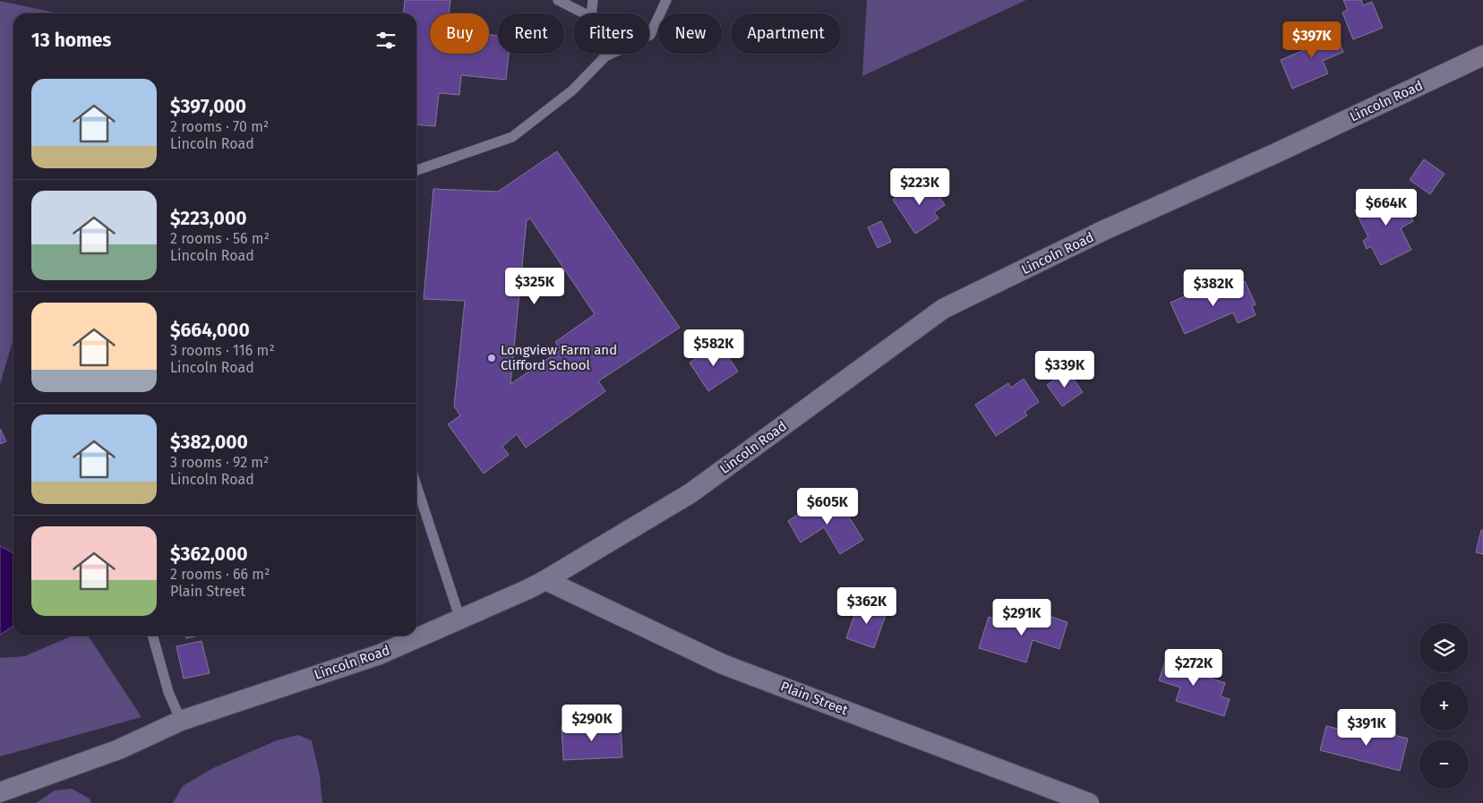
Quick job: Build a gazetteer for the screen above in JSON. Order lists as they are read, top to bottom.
{
  "streets": {
    "street": ["Lincoln Road", "Plain Street"]
  },
  "crossings": [
    ["Lincoln Road", "Plain Street"]
  ],
  "places": ["Longview Farm and Clifford School"],
  "page": {
    "chip": [
      "Buy",
      "Rent",
      "Filters",
      "New",
      "Apartment"
    ],
    "heading": "13 homes",
    "price": [
      "$397K",
      "$223K",
      "$664K",
      "$325K",
      "$382K",
      "$582K",
      "$339K",
      "$605K",
      "$362K",
      "$291K",
      "$272K",
      "$290K",
      "$391K"
    ],
    "list": [
      {
        "name": "$397,000",
        "note": "2 rooms · 70 m² · Lincoln Road"
      },
      {
        "name": "$223,000",
        "note": "2 rooms · 56 m² · Lincoln Road"
      },
      {
        "name": "$664,000",
        "note": "3 rooms · 116 m² · Lincoln Road"
      },
      {
        "name": "$382,000",
        "note": "3 rooms · 92 m² · Lincoln Road"
      },
      {
        "name": "$362,000",
        "note": "2 rooms · 66 m² · Plain Street"
      }
    ],
    "map_buttons": ["+", "−"]
  }
}
